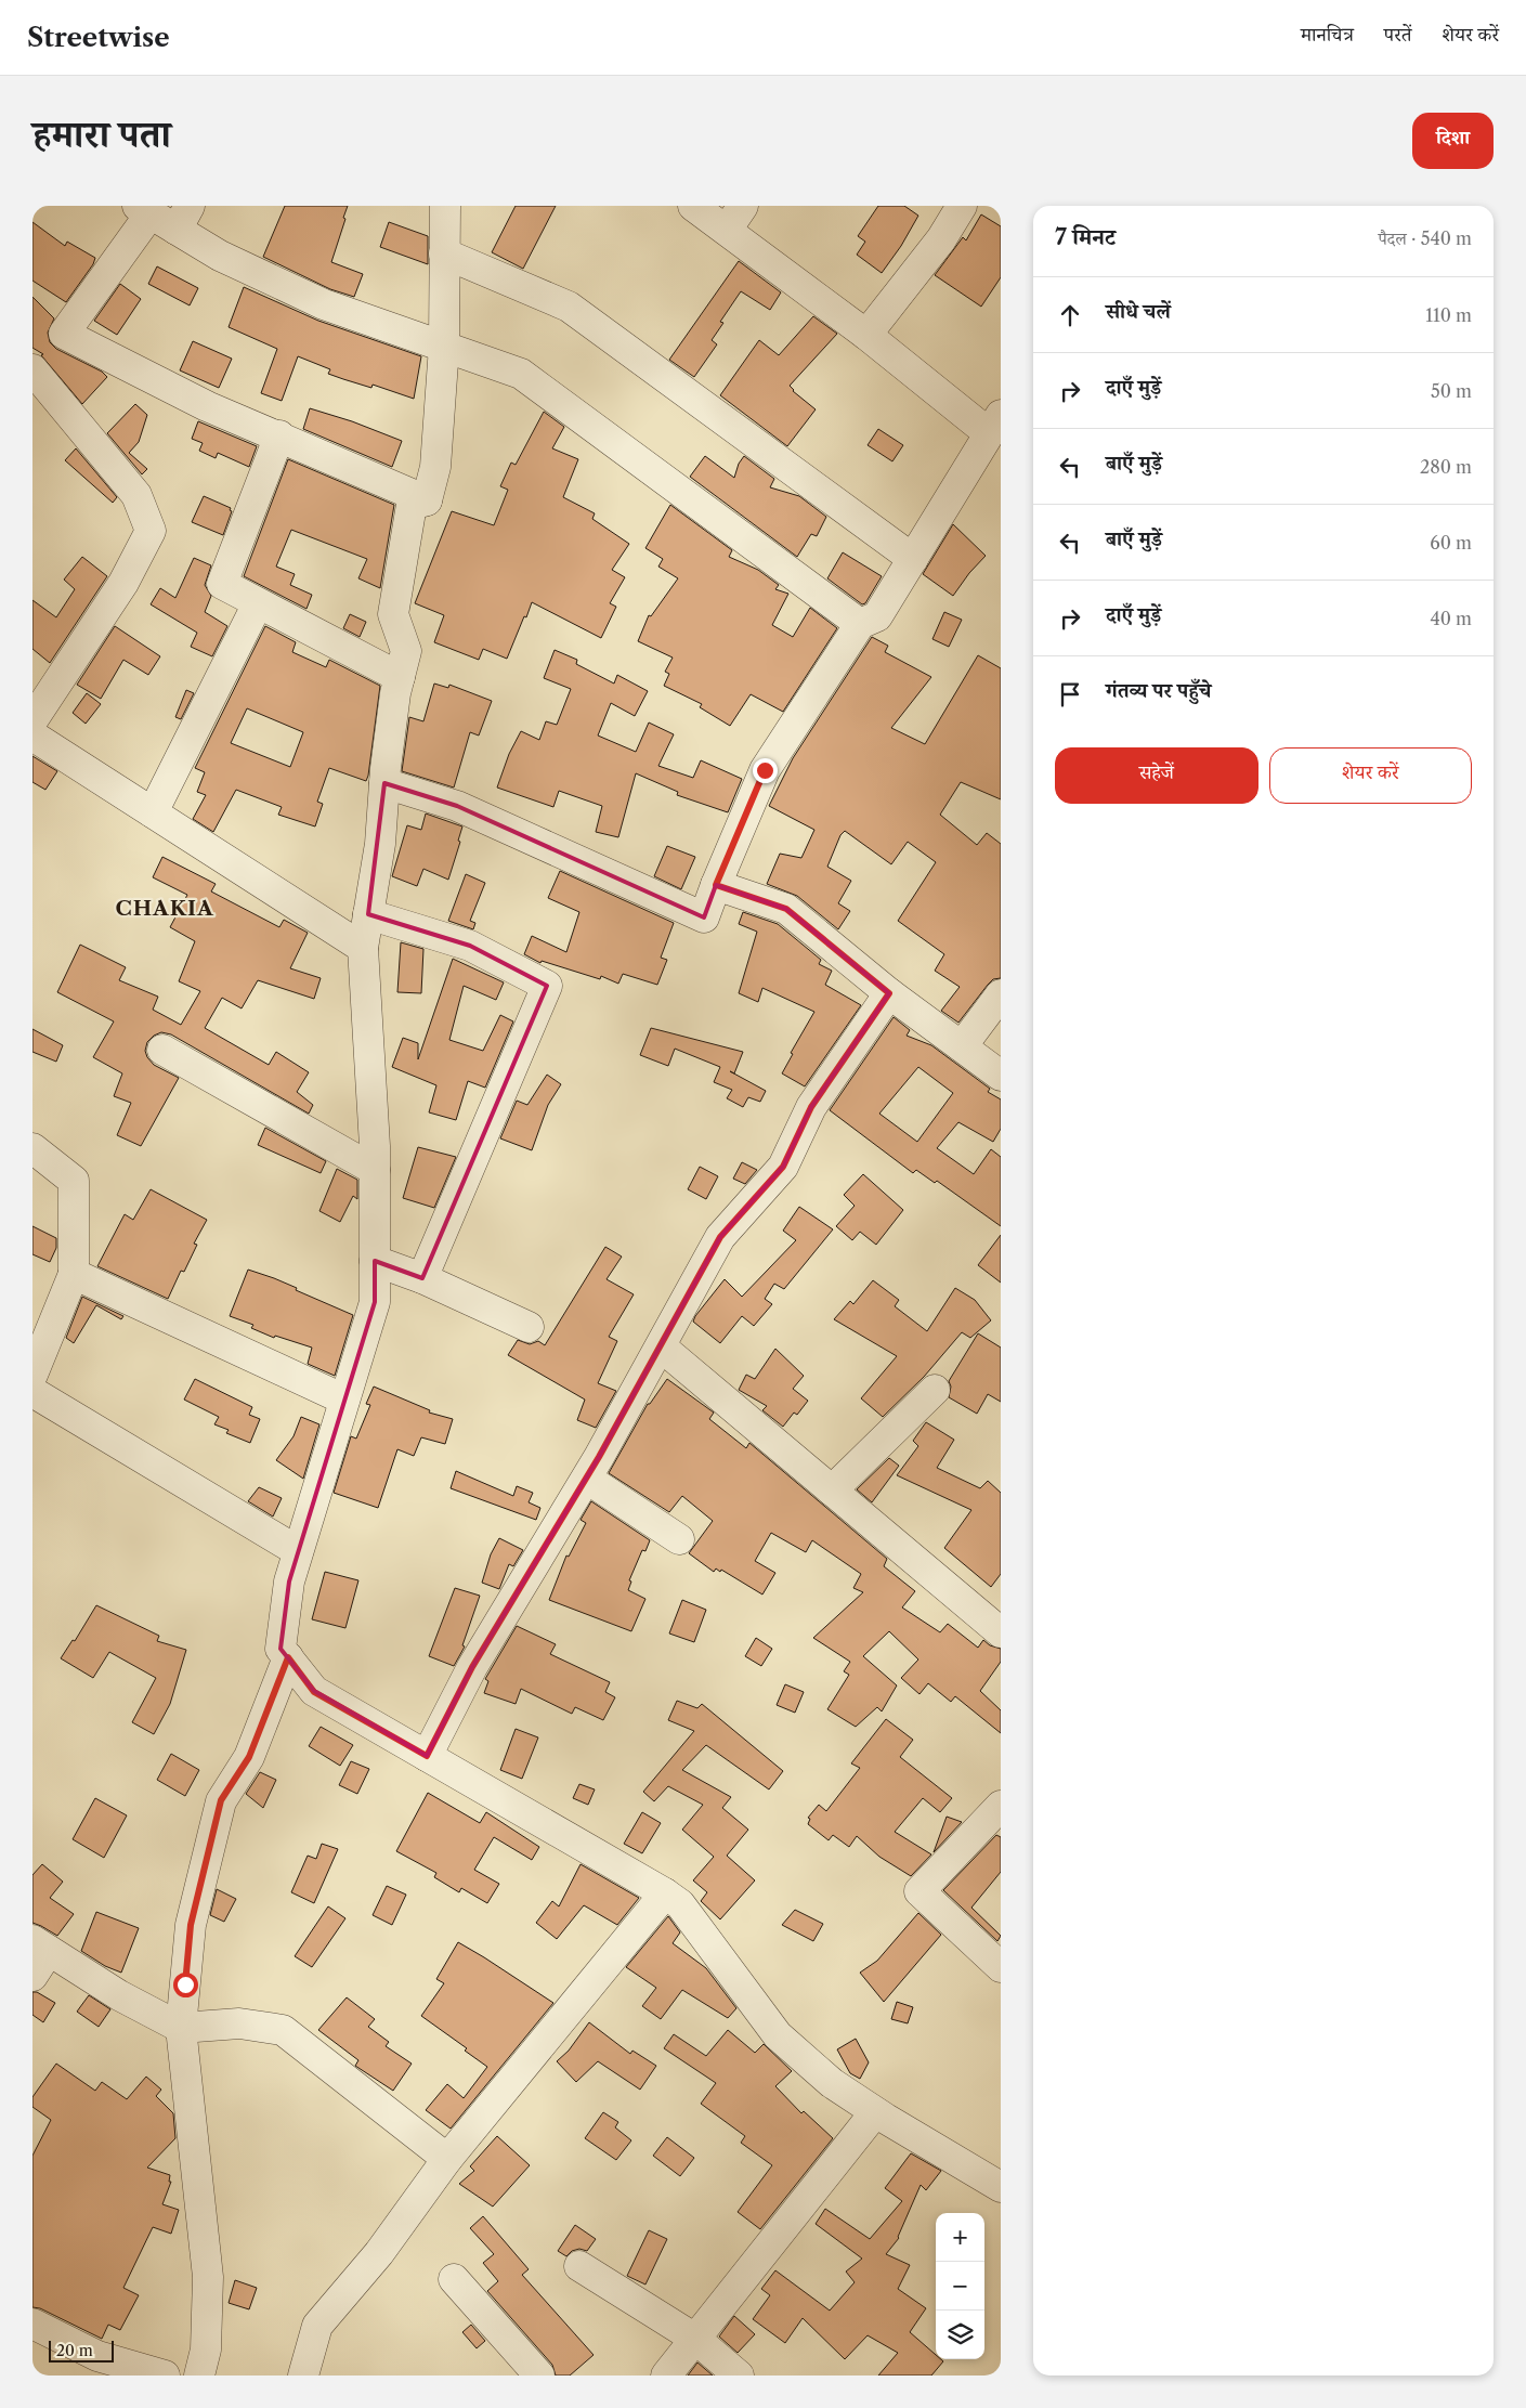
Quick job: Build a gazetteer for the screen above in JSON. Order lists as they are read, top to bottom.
{
  "districts": ["CHAKIA"],
  "scale_bar": "20 m",
  "page": {
    "header": "Streetwise",
    "nav": ["मानचित्र", "परतें", "शेयर करें"],
    "title": "हमारा पता",
    "buttons": [
      "दिशा",
      ["सहेजें", "शेयर करें"]
    ],
    "heading": ["7 मिनट", "पैदल · 540 m"],
    "list": [
      ["सीधे चलें", "110 m"],
      ["दाएँ मुड़ें", "50 m"],
      ["बाएँ मुड़ें", "280 m"],
      ["बाएँ मुड़ें", "60 m"],
      ["दाएँ मुड़ें", "40 m"],
      "गंतव्य पर पहुँचे"
    ],
    "map_buttons": ["+", "−"],
    "scale": "20 m"
  }
}
